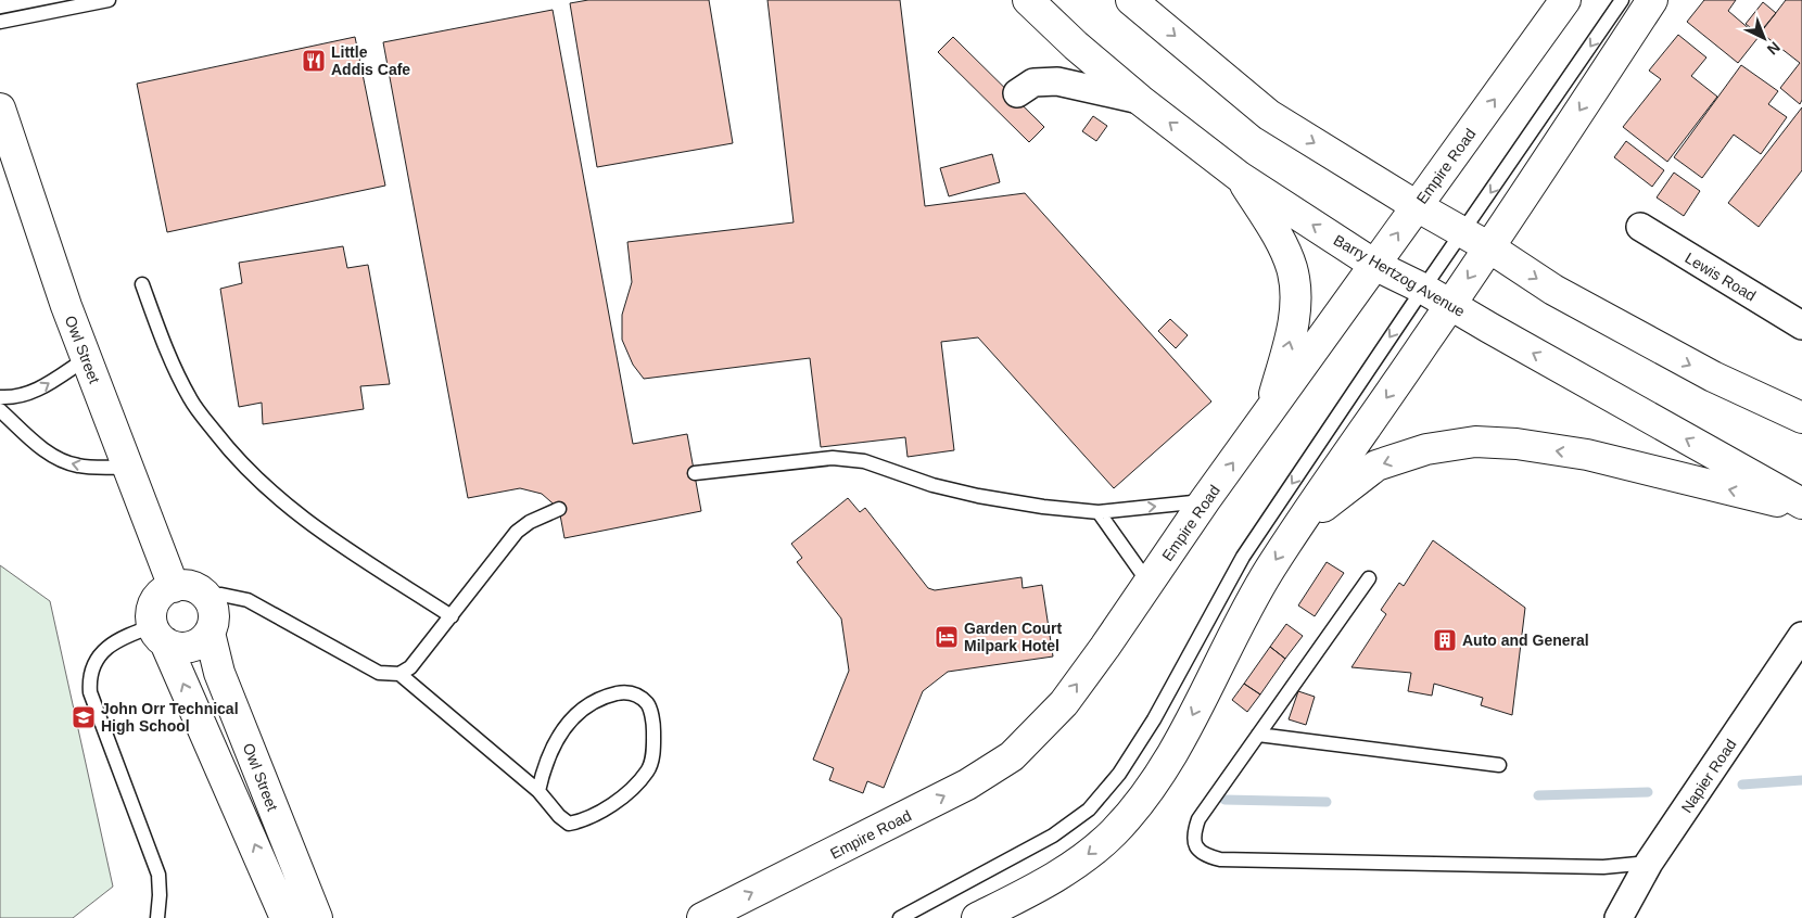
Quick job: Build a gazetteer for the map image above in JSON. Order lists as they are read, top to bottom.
{
  "streets": {
    "main road": ["Empire Road", "Barry Hertzog Avenue", "Owl Street"],
    "street": ["Lewis Road", "Napier Road"]
  },
  "crossings": [
    ["Empire Road", "Barry Hertzog Avenue"]
  ],
  "places": {
    "restaurant": ["Little Addis Cafe"],
    "hotel": ["Garden Court Milpark Hotel"],
    "building": ["Auto and General"],
    "school or university": ["John Orr Technical High School"]
  },
  "north": "bottom right"
}
